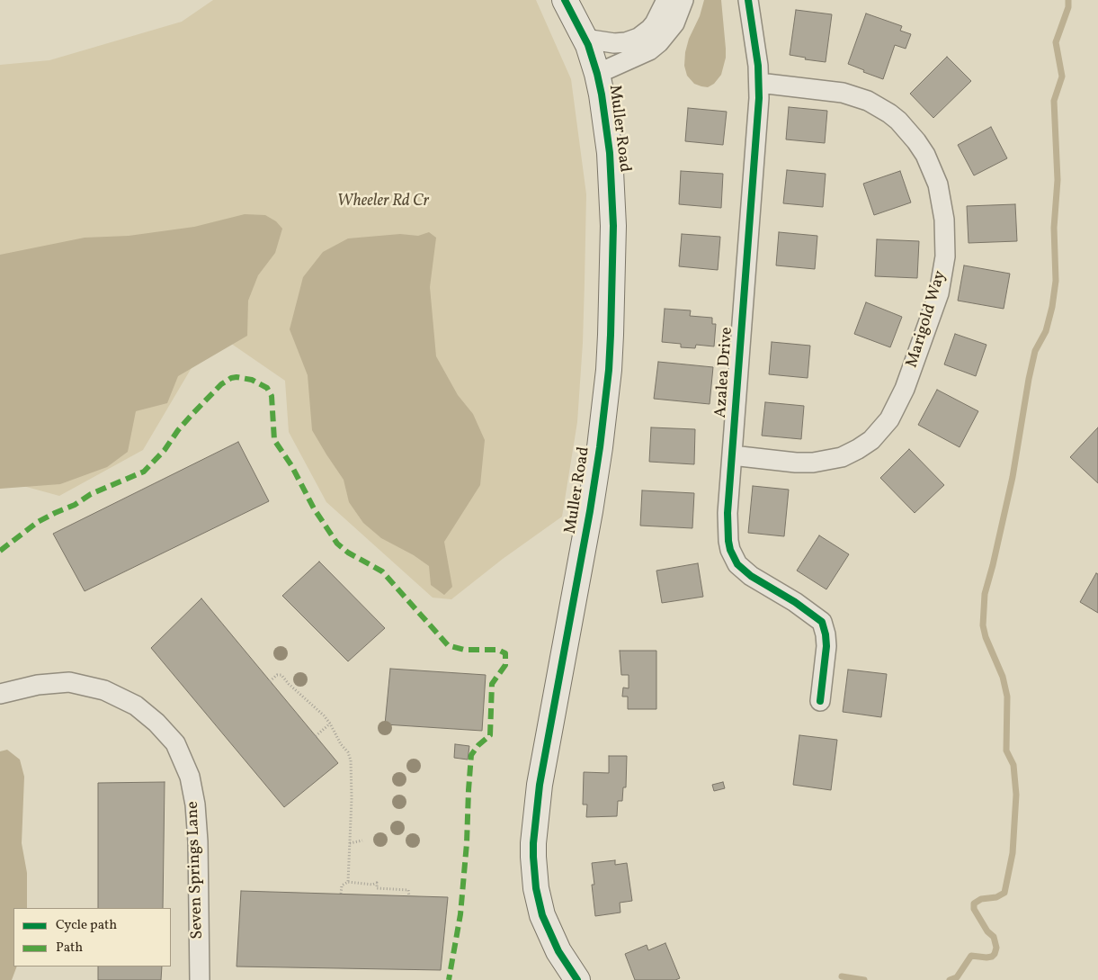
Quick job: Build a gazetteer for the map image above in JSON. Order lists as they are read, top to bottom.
{
  "streets": {
    "street": [
      "Muller Road",
      "Marigold Way",
      "Azalea Drive",
      "Seven Springs Lane"
    ]
  },
  "crossings": [
    ["Marigold Way", "Azalea Drive"]
  ],
  "parks": ["Wheeler Rd Cr"],
  "legend": ["Cycle path", "Path"]
}
